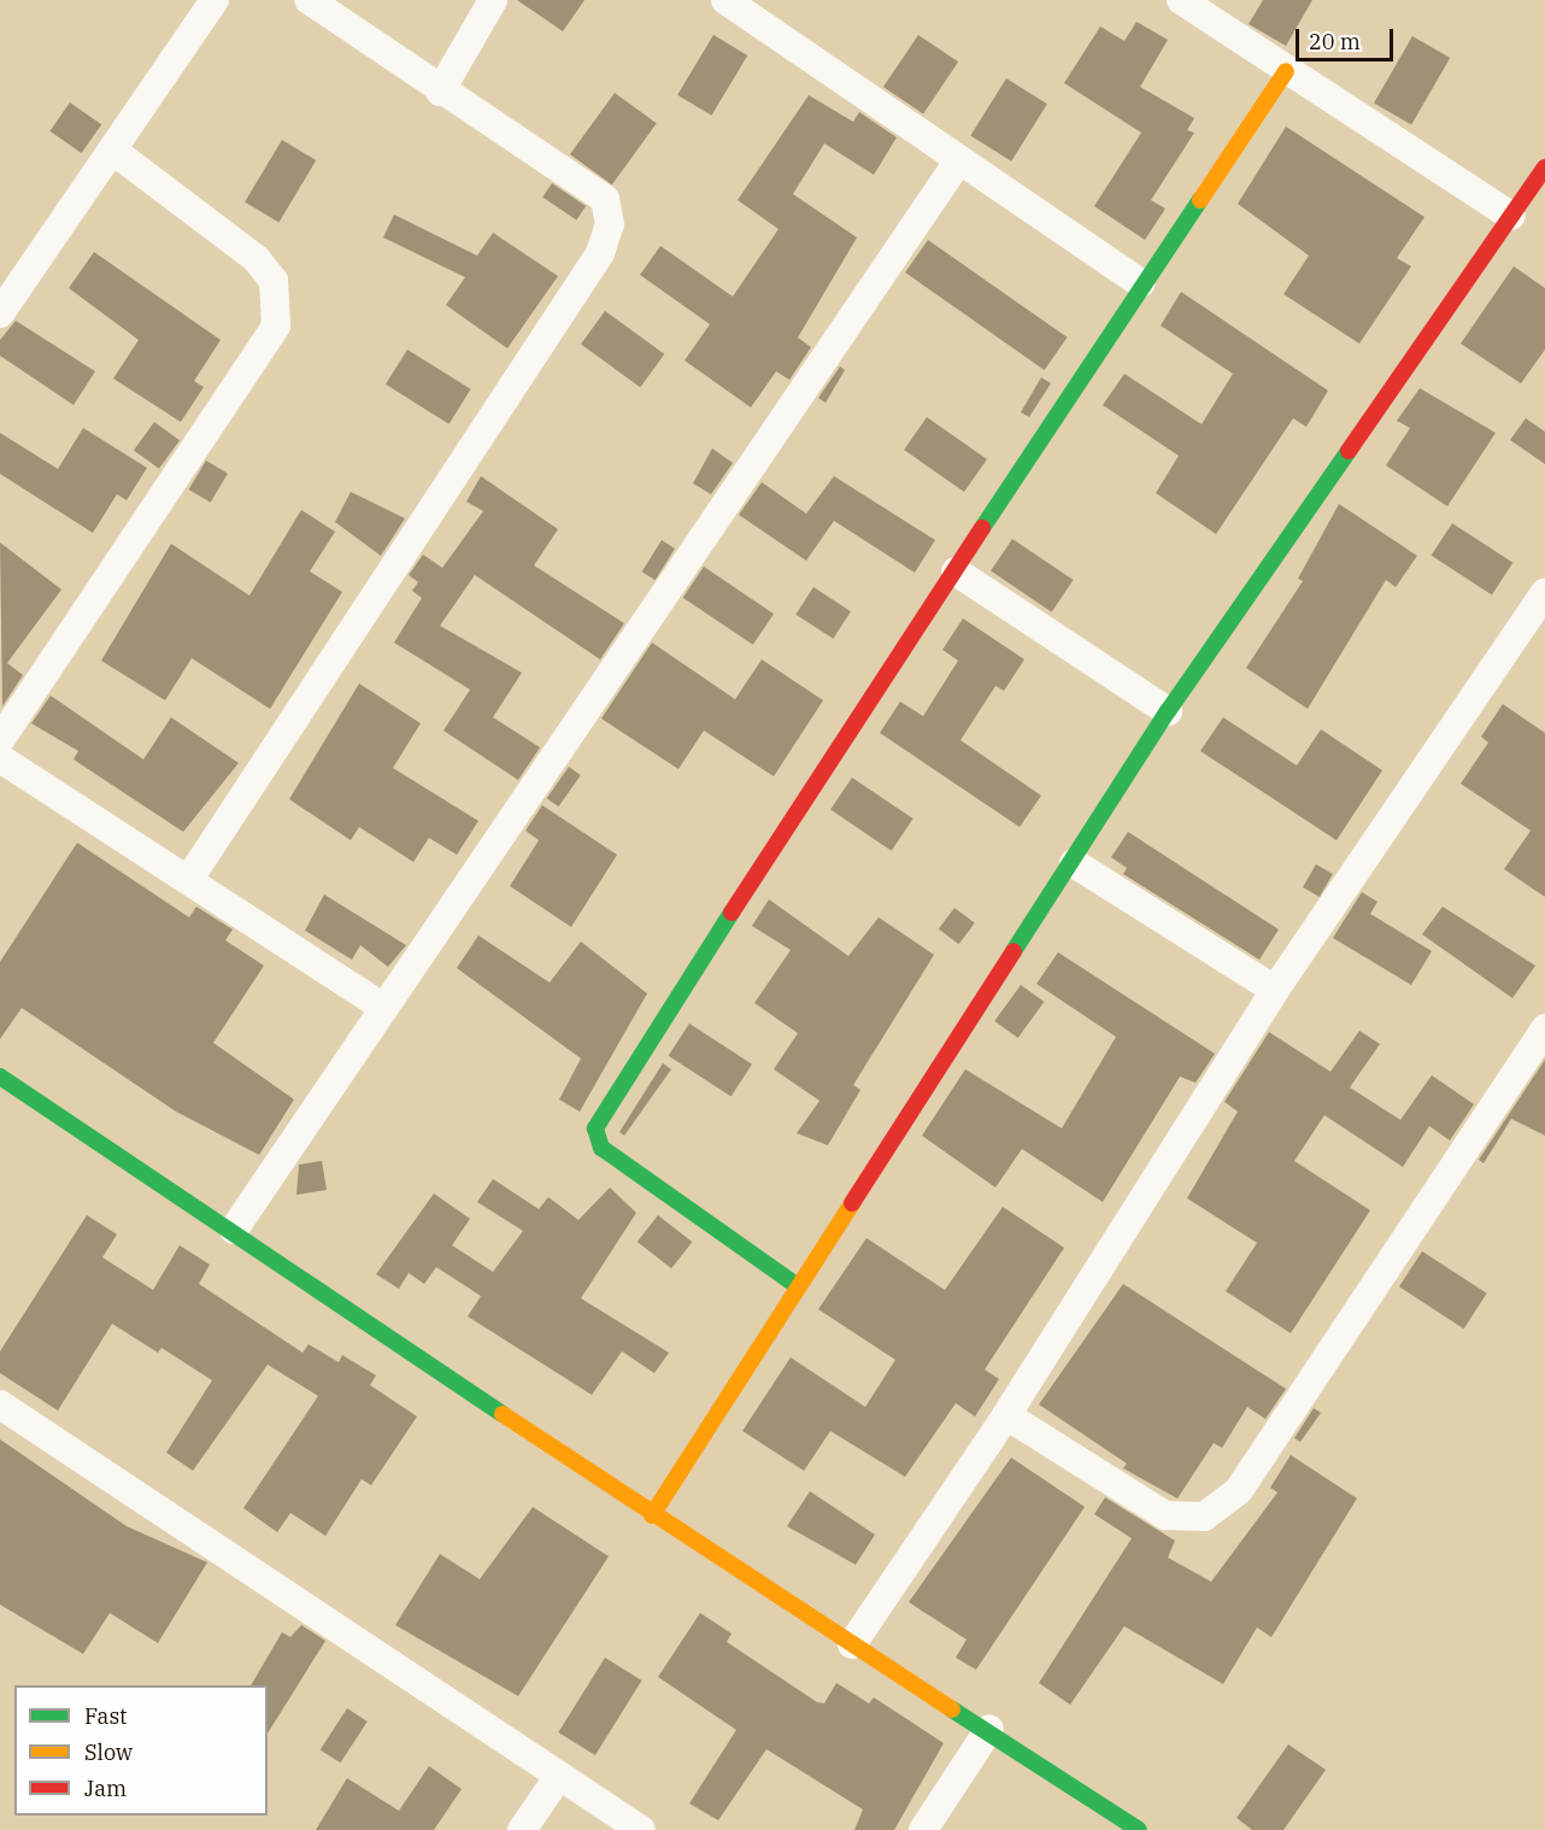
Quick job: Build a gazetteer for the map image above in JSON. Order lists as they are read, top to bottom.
{
  "legend": ["Fast", "Slow", "Jam"],
  "scale_bar": "20 m"
}
